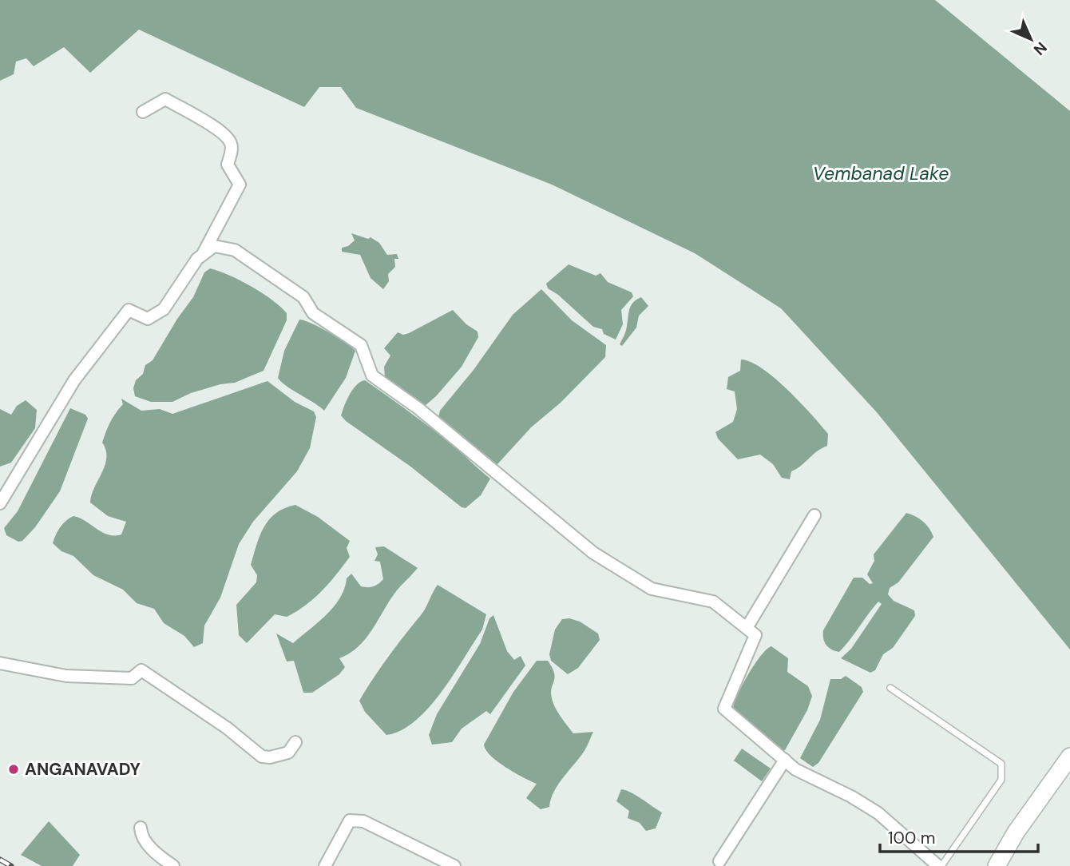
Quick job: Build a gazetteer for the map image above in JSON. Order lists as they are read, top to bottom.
{
  "water": ["Vembanad Lake"],
  "places": ["ANGANAVADY"],
  "scale_bar": "100 m",
  "north": "bottom right"
}
